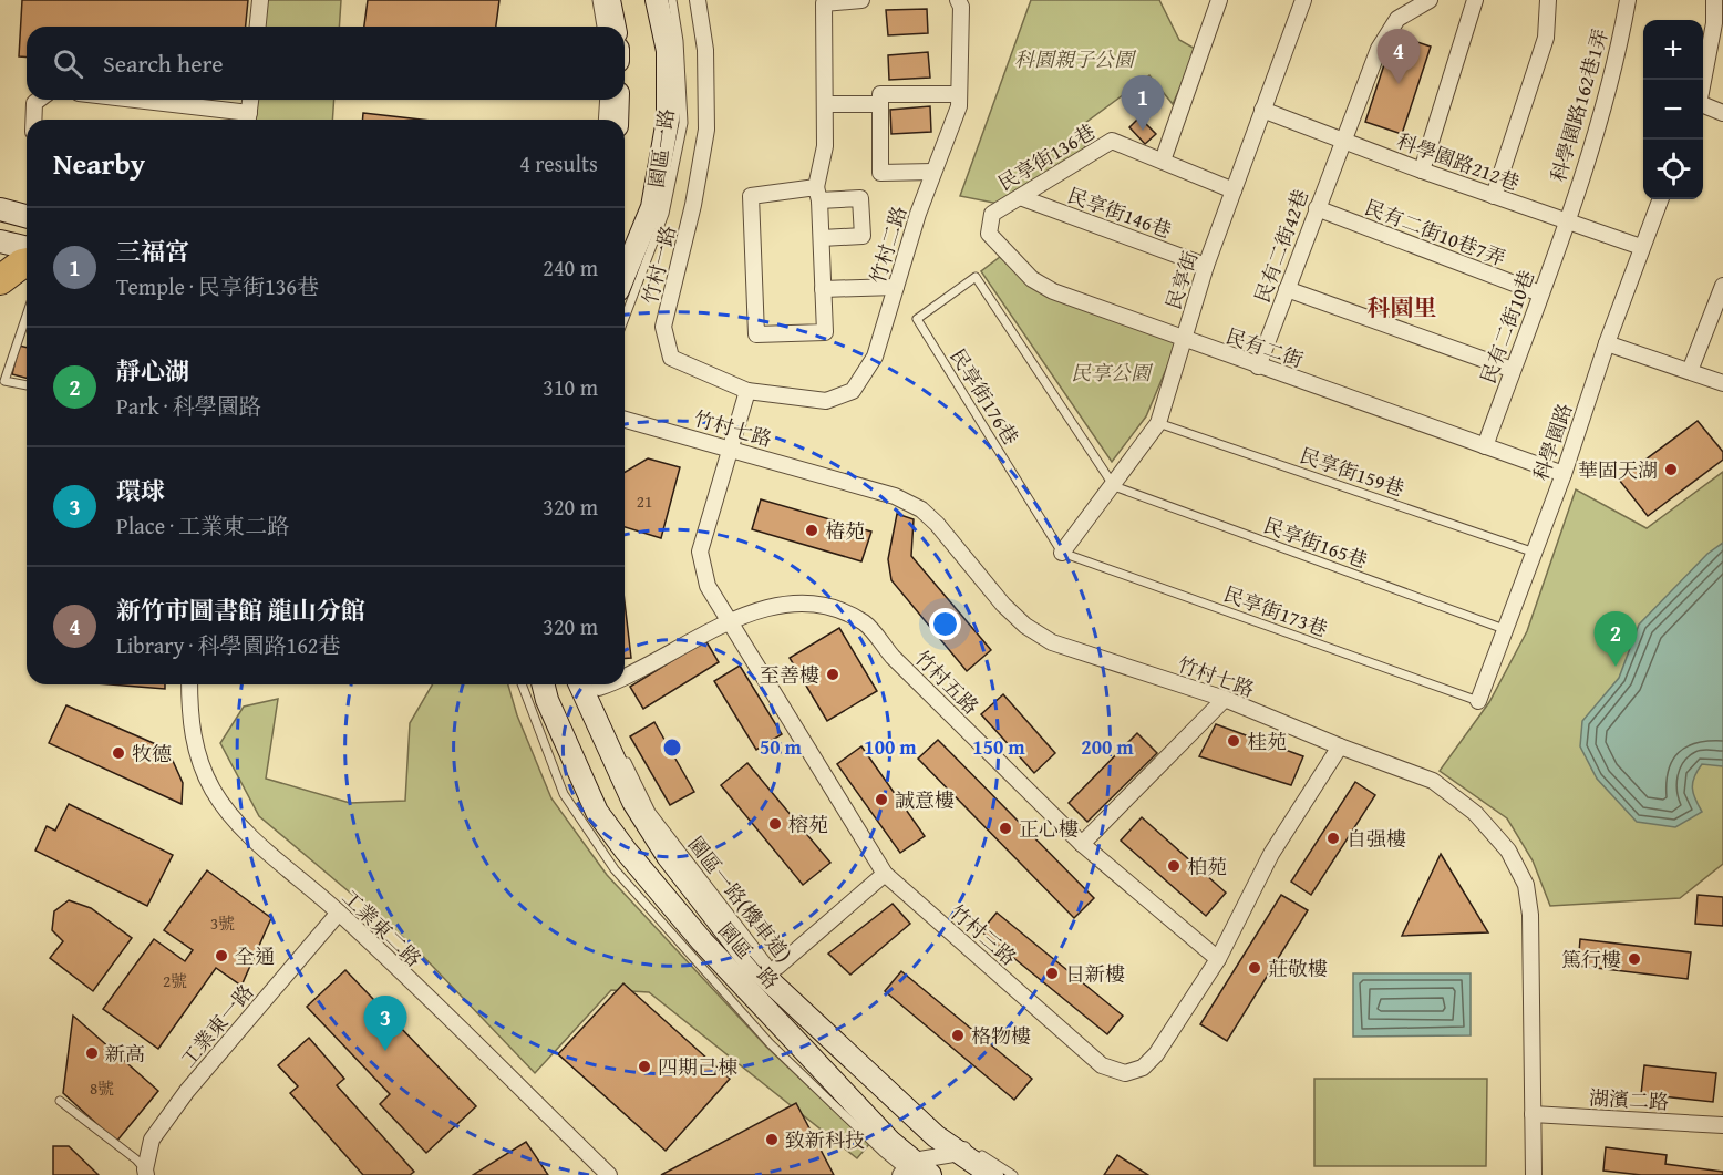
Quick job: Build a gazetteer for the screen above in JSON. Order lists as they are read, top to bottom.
{
  "streets": {
    "street": [
      "科學園路162巷1弄",
      "園區一路",
      "民享街136巷",
      "科學園路212巷",
      "民享街146巷",
      "民有二街10巷7弄",
      "竹村二路",
      "民有二街42巷",
      "竹村一路",
      "民享街",
      "民有二街10巷",
      "民有二街",
      "竹村七路",
      "科學園路",
      "竹村五路",
      "工業東二路",
      "竹村三路",
      "工業東一路",
      "湖濱二路"
    ],
    "lane": [
      "民享街176巷",
      "民享街159巷",
      "民享街165巷",
      "民享街173巷",
      "園區一路(機車道)"
    ]
  },
  "crossings": [
    ["科學園路162巷1弄", "科學園路212巷"],
    ["科學園路162巷1弄", "民有二街10巷"],
    ["民享街136巷", "民享街146巷"],
    ["民享街136巷", "民享街"],
    ["民享街136巷", "民有二街"],
    ["科學園路212巷", "民有二街42巷"],
    ["科學園路212巷", "民享街"],
    ["科學園路212巷", "民有二街10巷"],
    ["科學園路212巷", "科學園路"],
    ["民享街146巷", "民享街"],
    ["民有二街10巷7弄", "民有二街42巷"],
    ["民有二街10巷7弄", "民有二街10巷"],
    ["竹村二路", "竹村一路"],
    ["民有二街42巷", "民有二街"],
    ["民享街", "民有二街"],
    ["民享街", "民享街176巷"],
    ["民享街", "民享街159巷"],
    ["民享街", "民享街165巷"],
    ["民享街", "民享街173巷"],
    ["民有二街10巷", "民有二街"],
    ["民有二街", "科學園路"],
    ["民享街176巷", "民享街165巷"],
    ["民享街176巷", "民享街173巷"],
    ["竹村七路", "竹村三路"],
    ["竹村七路", "湖濱二路"],
    ["科學園路", "民享街159巷"],
    ["科學園路", "民享街165巷"],
    ["科學園路", "民享街173巷"],
    ["竹村五路", "竹村三路"],
    ["工業東二路", "工業東一路"]
  ],
  "districts": ["科園里"],
  "parks": ["科園親子公園", "民享公園"],
  "places": [
    "華固天湖",
    "椿苑",
    "至善樓",
    "桂苑",
    "牧德",
    "誠意樓",
    "榕苑",
    "正心樓",
    "自强樓",
    "柏苑",
    "全通",
    "篤行樓",
    "莊敬樓",
    "日新樓",
    "格物樓",
    "新高",
    "四期己棟",
    "致新科技"
  ],
  "house_numbers": [
    "21",
    "3號",
    "2號",
    "8號"
  ],
  "page": {
    "map_buttons": ["+", "−"],
    "search": "Search here",
    "pins": [
      "4",
      "1",
      "2",
      "3"
    ],
    "heading": ["Nearby", "4 results"],
    "list": [
      {
        "mark": "1",
        "name": "三福宮",
        "note": "Temple · 民享街136巷",
        "value": "240 m"
      },
      {
        "mark": "2",
        "name": "靜心湖",
        "note": "Park · 科學園路",
        "value": "310 m"
      },
      {
        "mark": "3",
        "name": "環球",
        "note": "Place · 工業東二路",
        "value": "320 m"
      },
      {
        "mark": "4",
        "name": "新竹市圖書館 龍山分館",
        "note": "Library · 科學園路162巷",
        "value": "320 m"
      }
    ]
  },
  "rings": [
    "50 m",
    "100 m",
    "150 m",
    "200 m"
  ]
}
